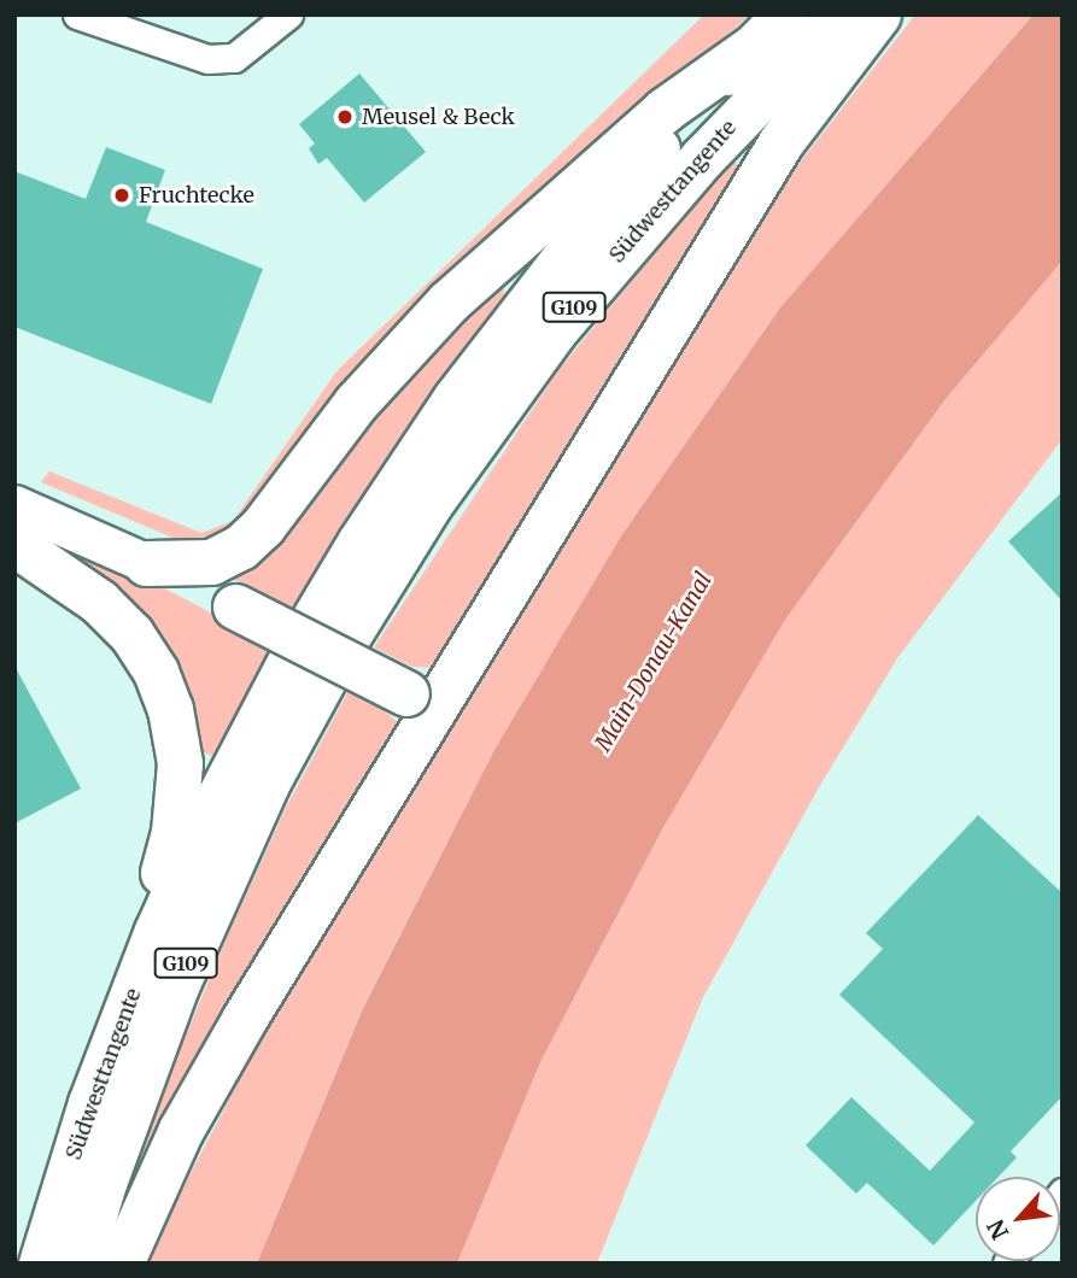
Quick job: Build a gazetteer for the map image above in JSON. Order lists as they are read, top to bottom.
{
  "streets": {
    "highway": ["Südwesttangente", "G109"]
  },
  "water": ["Main-Donau-Kanal"],
  "places": ["Meusel & Beck", "Fruchtecke"],
  "north": "bottom left"
}
